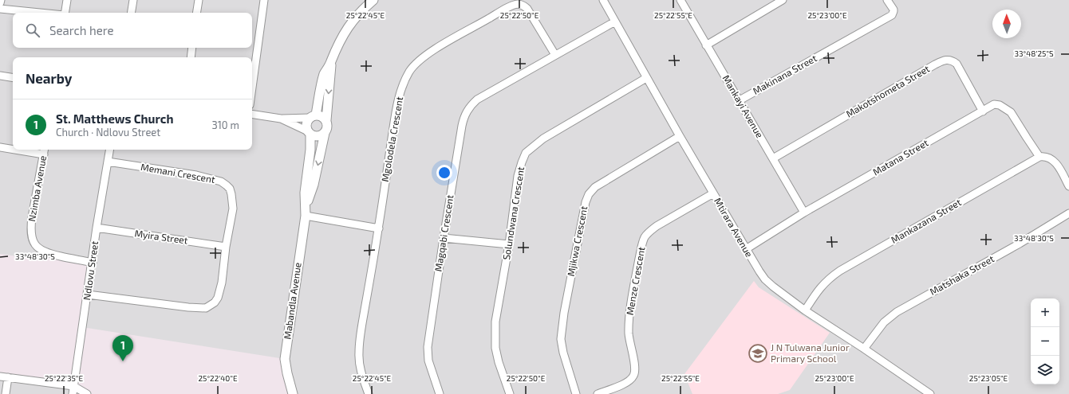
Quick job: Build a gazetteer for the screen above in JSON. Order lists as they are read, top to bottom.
{
  "streets": {
    "street": [
      "Makinana Street",
      "Makotshometa Street",
      "Mankayi Avenue",
      "Mgolodela Crescent",
      "Matana Street",
      "Memani Crescent",
      "Nzimba Avenue",
      "Solundwana Crescent",
      "Mankazana Street",
      "Mtirara Avenue",
      "Magqabi Crescent",
      "Myira Street",
      "Mjikwa Crescent",
      "Ndlovu Street",
      "Matshaka Street",
      "Menze Crescent",
      "Mabandla Avenue"
    ]
  },
  "crossings": [
    ["Makinana Street", "Mankayi Avenue"],
    ["Makotshometa Street", "Mankayi Avenue"],
    ["Makotshometa Street", "Matana Street"],
    ["Mankayi Avenue", "Matana Street"],
    ["Mgolodela Crescent", "Magqabi Crescent"],
    ["Matana Street", "Mankazana Street"],
    ["Matana Street", "Mtirara Avenue"],
    ["Memani Crescent", "Myira Street"],
    ["Memani Crescent", "Ndlovu Street"],
    ["Nzimba Avenue", "Ndlovu Street"],
    ["Solundwana Crescent", "Mtirara Avenue"],
    ["Mankazana Street", "Mtirara Avenue"],
    ["Mtirara Avenue", "Magqabi Crescent"],
    ["Mtirara Avenue", "Mjikwa Crescent"],
    ["Mtirara Avenue", "Matshaka Street"],
    ["Mtirara Avenue", "Menze Crescent"],
    ["Myira Street", "Ndlovu Street"]
  ],
  "places": {
    "school or university": ["J N Tulwana Junior Primary School"]
  },
  "north": "top",
  "page": {
    "search": "Search here",
    "heading": "Nearby",
    "list": [
      {
        "mark": "1",
        "name": "St. Matthews Church",
        "note": "Church · Ndlovu Street",
        "value": "310 m"
      }
    ],
    "map_buttons": ["+", "−"],
    "pins": "1"
  },
  "coordinates": [
    "25°22'45\"E",
    "25°22'50\"E",
    "25°22'55\"E",
    "25°23'00\"E",
    "33°48'25\"S",
    "33°48'30\"S",
    "25°22'35\"E",
    "25°22'40\"E",
    "25°23'05\"E"
  ]
}
